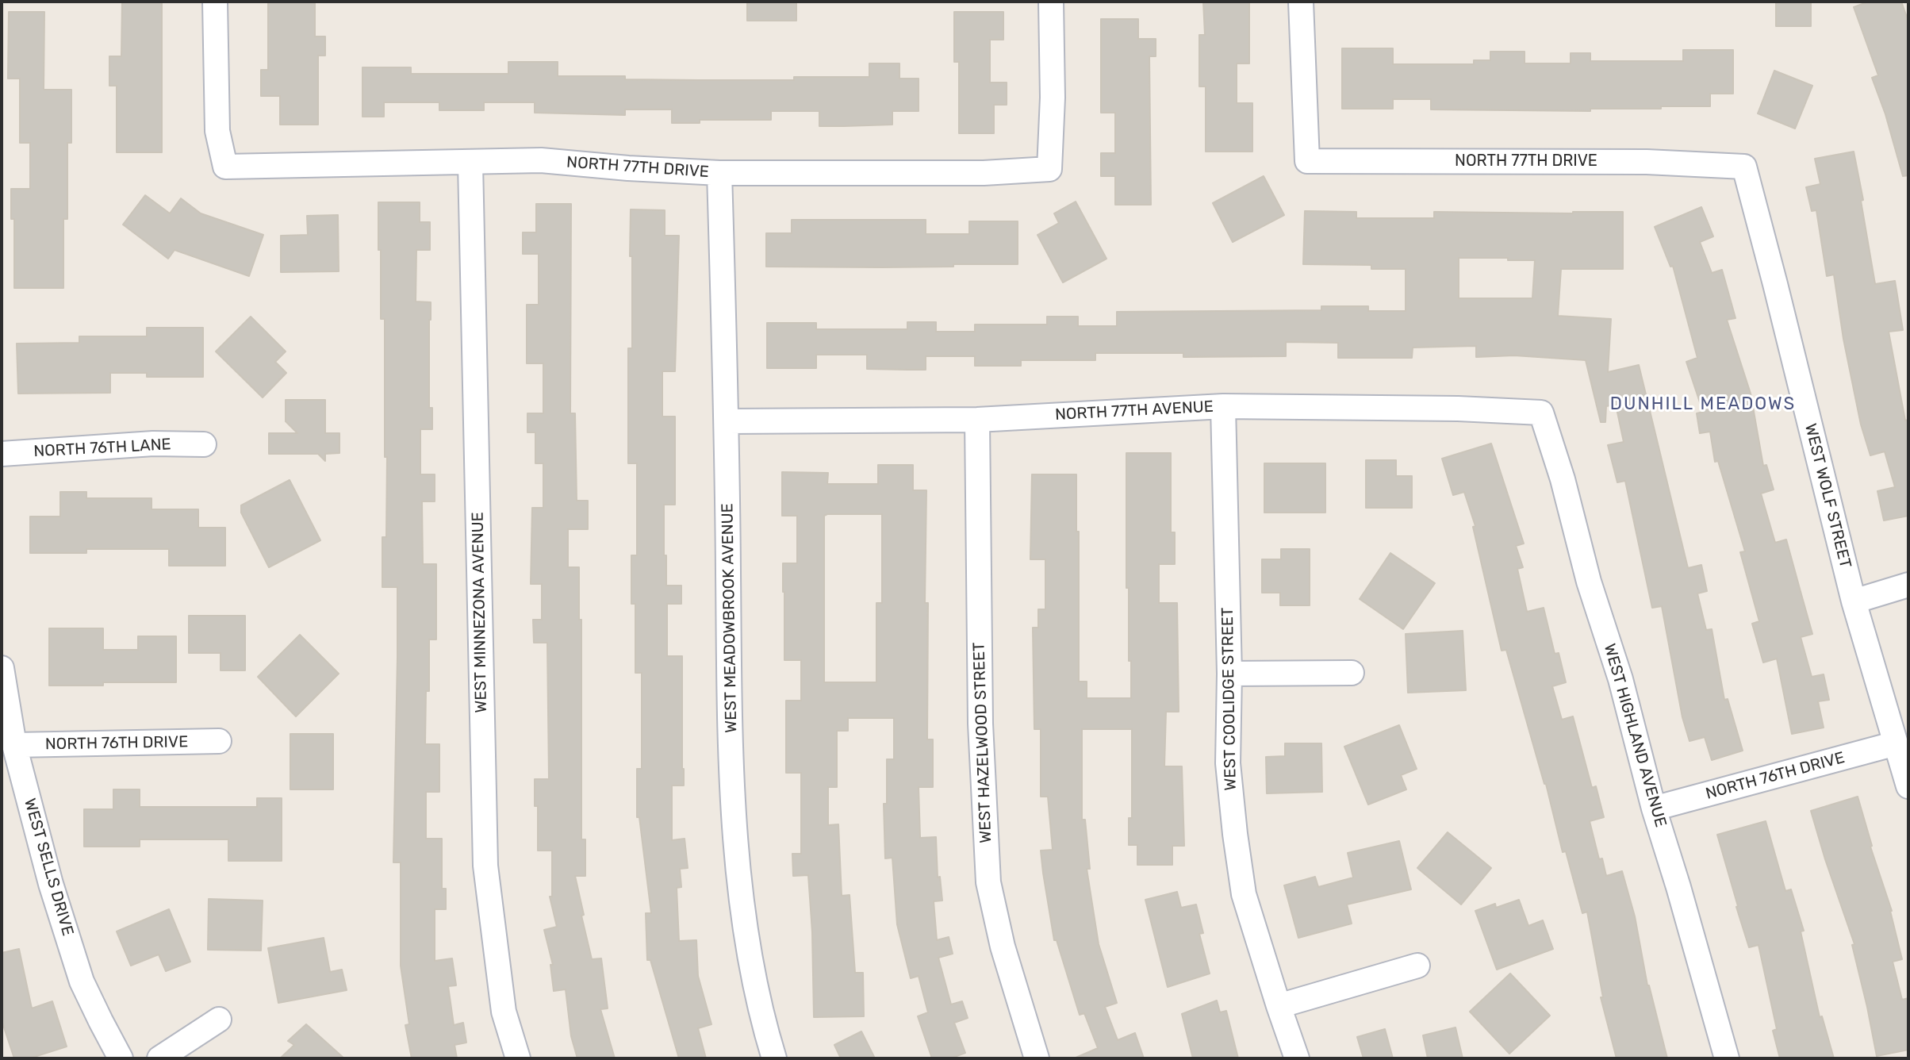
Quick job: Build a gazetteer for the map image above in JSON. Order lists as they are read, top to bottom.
{
  "streets": {
    "street": [
      "NORTH 77TH DRIVE",
      "NORTH 77TH AVENUE",
      "NORTH 76TH LANE",
      "WEST WOLF STREET",
      "WEST MINNEZONA AVENUE",
      "WEST MEADOWBROOK AVENUE",
      "WEST COOLIDGE STREET",
      "WEST HIGHLAND AVENUE",
      "WEST HAZELWOOD STREET",
      "NORTH 76TH DRIVE",
      "WEST SELLS DRIVE"
    ]
  },
  "crossings": [
    ["NORTH 77TH DRIVE", "WEST WOLF STREET"],
    ["NORTH 77TH DRIVE", "WEST MINNEZONA AVENUE"],
    ["NORTH 77TH DRIVE", "WEST MEADOWBROOK AVENUE"],
    ["NORTH 77TH AVENUE", "WEST MEADOWBROOK AVENUE"],
    ["NORTH 77TH AVENUE", "WEST COOLIDGE STREET"],
    ["NORTH 77TH AVENUE", "WEST HIGHLAND AVENUE"],
    ["NORTH 77TH AVENUE", "WEST HAZELWOOD STREET"],
    ["WEST WOLF STREET", "NORTH 76TH DRIVE"],
    ["WEST HIGHLAND AVENUE", "NORTH 76TH DRIVE"],
    ["NORTH 76TH DRIVE", "WEST SELLS DRIVE"]
  ],
  "districts": ["DUNHILL MEADOWS"]
}
